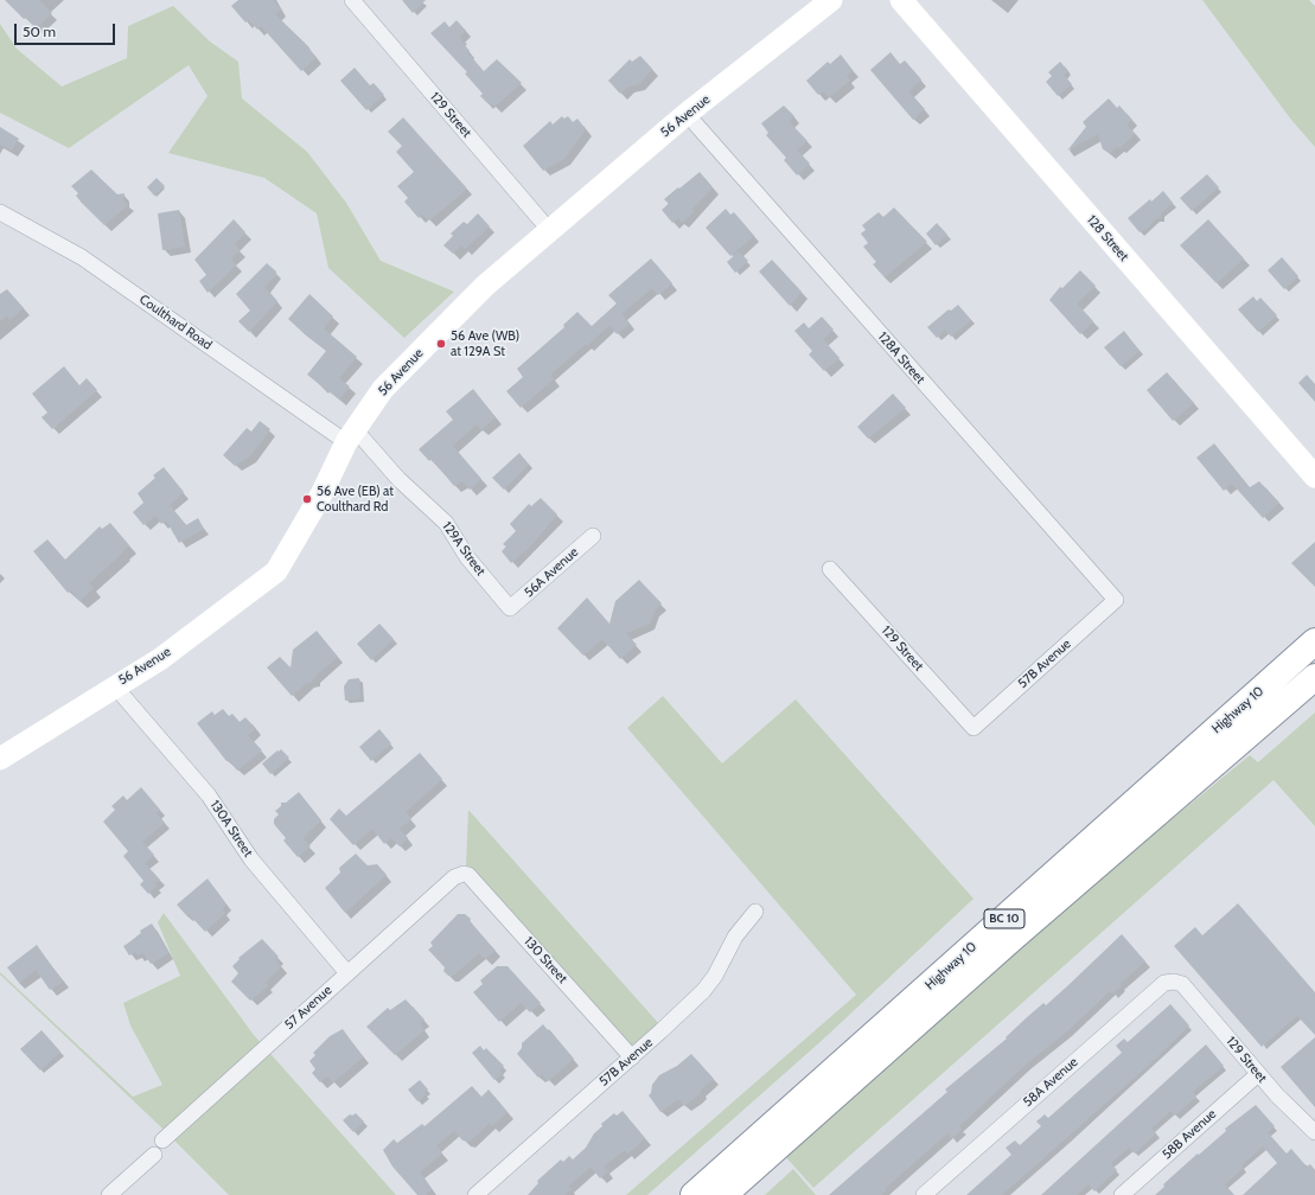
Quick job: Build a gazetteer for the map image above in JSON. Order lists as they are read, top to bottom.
{
  "streets": {
    "highway": ["Highway 10", "BC 10"],
    "street": [
      "129 Street",
      "56 Avenue",
      "128 Street",
      "Coulthard Road",
      "128A Street",
      "129A Street",
      "56A Avenue",
      "57B Avenue",
      "130A Street",
      "130 Street",
      "57 Avenue",
      "58A Avenue",
      "58B Avenue"
    ]
  },
  "crossings": [
    ["129 Street", "56 Avenue"],
    ["129 Street", "57B Avenue"],
    ["129 Street", "58A Avenue"],
    ["129 Street", "58B Avenue"],
    ["56 Avenue", "Coulthard Road"],
    ["56 Avenue", "128A Street"],
    ["56 Avenue", "129A Street"],
    ["56 Avenue", "130A Street"],
    ["Coulthard Road", "129A Street"],
    ["128A Street", "57B Avenue"],
    ["129A Street", "56A Avenue"],
    ["57B Avenue", "130 Street"],
    ["130A Street", "57 Avenue"],
    ["130 Street", "57 Avenue"]
  ],
  "places": ["56 Ave (WB) at 129A St", "56 Ave (EB) at Coulthard Rd"],
  "scale_bar": "50 m"
}
